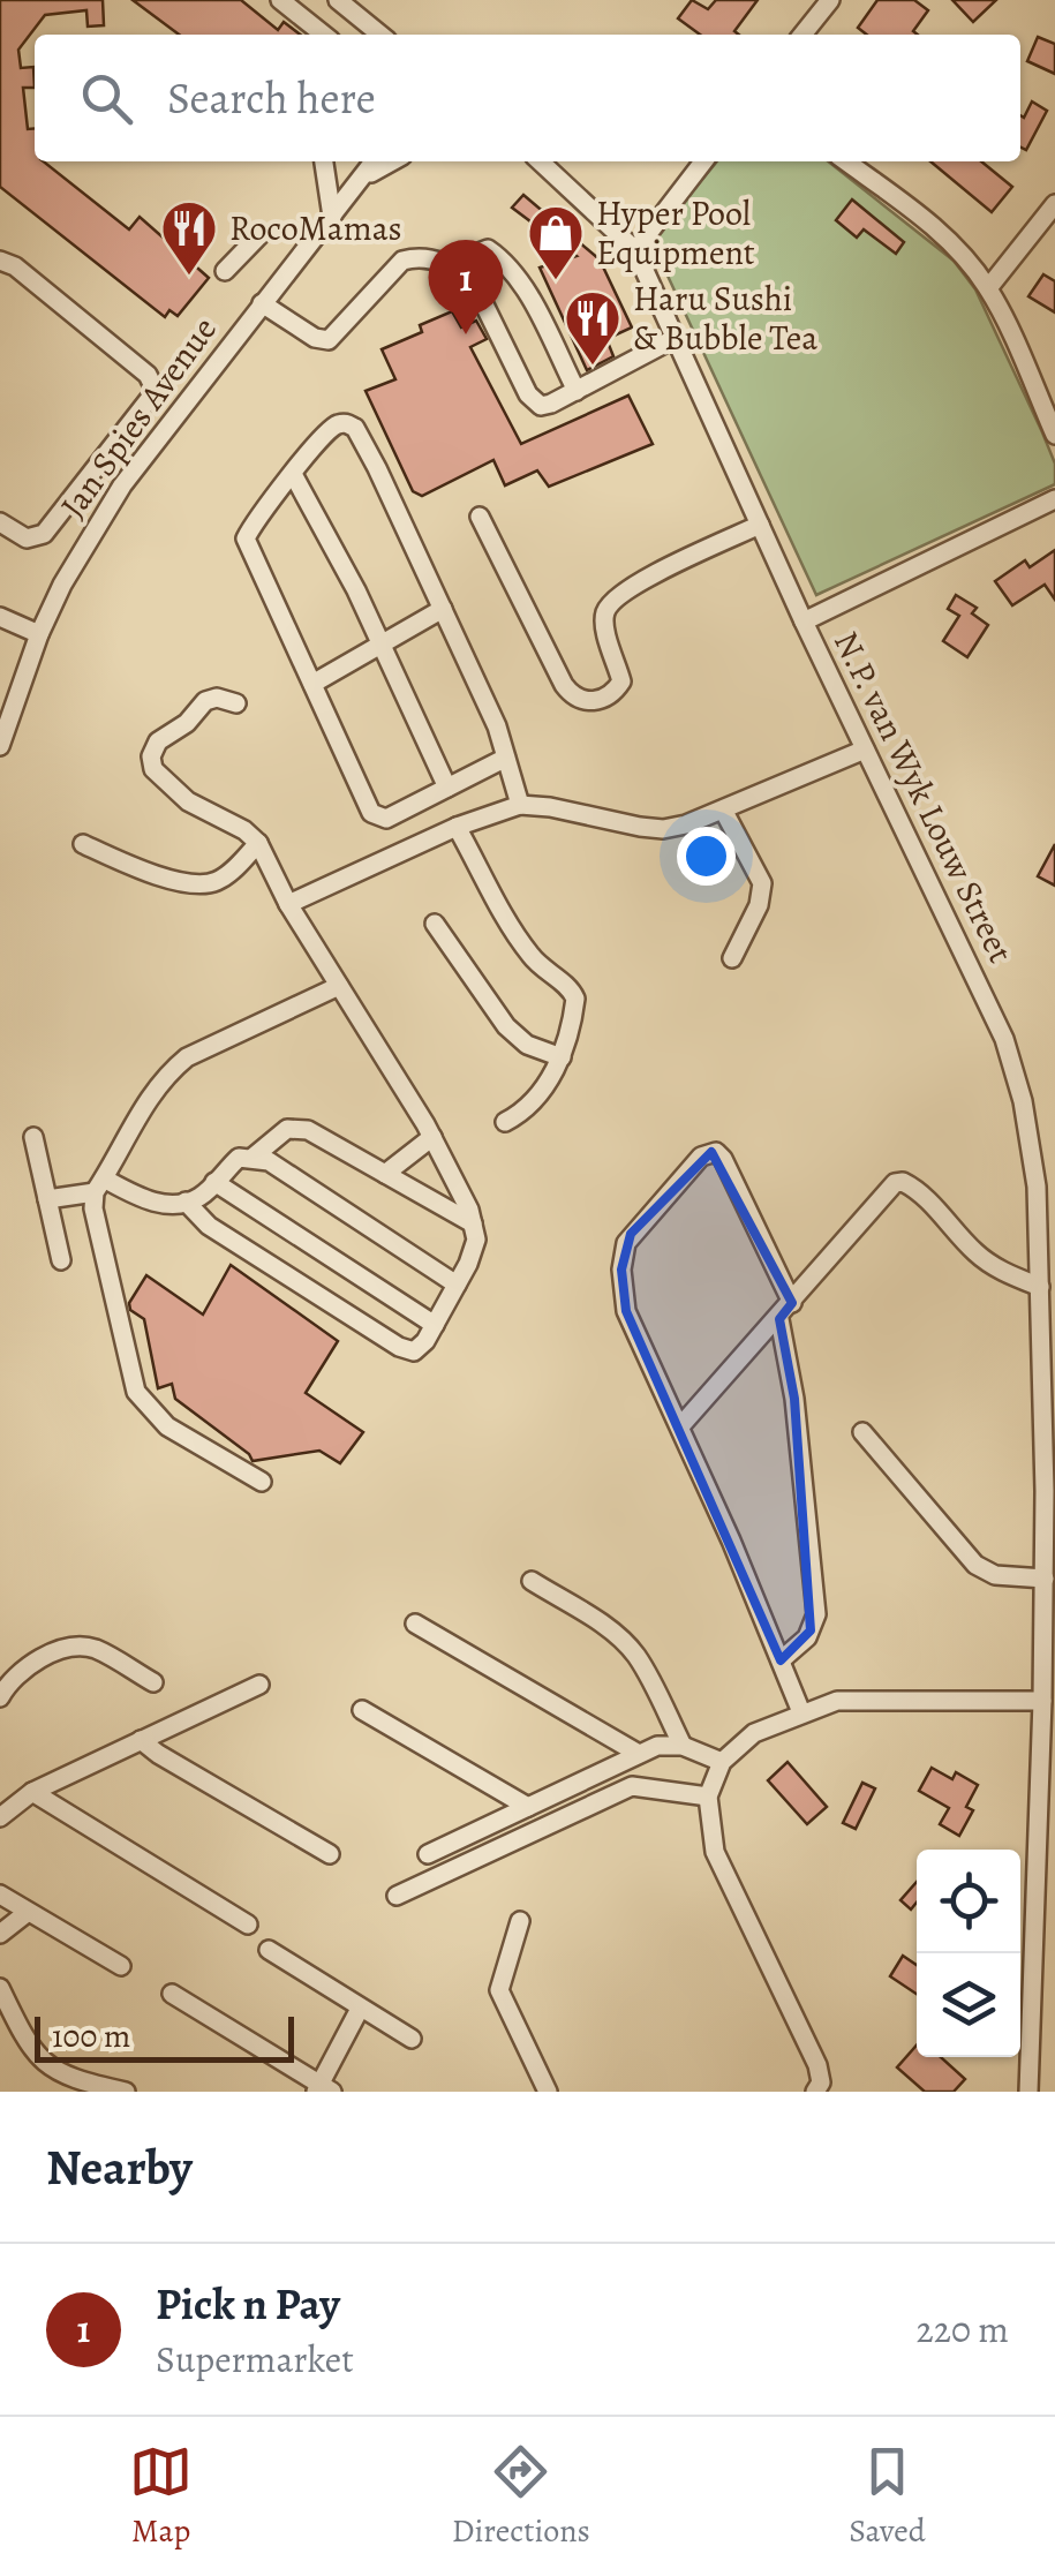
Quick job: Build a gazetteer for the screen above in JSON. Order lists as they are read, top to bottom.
{
  "streets": {
    "street": ["Jan Spies Avenue", "N.P. van Wyk Louw Street"]
  },
  "places": {
    "restaurant": ["RocoMamas", "Haru Sushi & Bubble Tea"],
    "shop": ["Hyper Pool Equipment"]
  },
  "scale_bar": "100 m",
  "page": {
    "search": "Search here",
    "pins": "1",
    "scale": "100 m",
    "heading": "Nearby",
    "list": [
      {
        "mark": "1",
        "name": "Pick n Pay",
        "note": "Supermarket",
        "value": "220 m"
      }
    ],
    "nav": ["Map", "Directions", "Saved"]
  }
}
